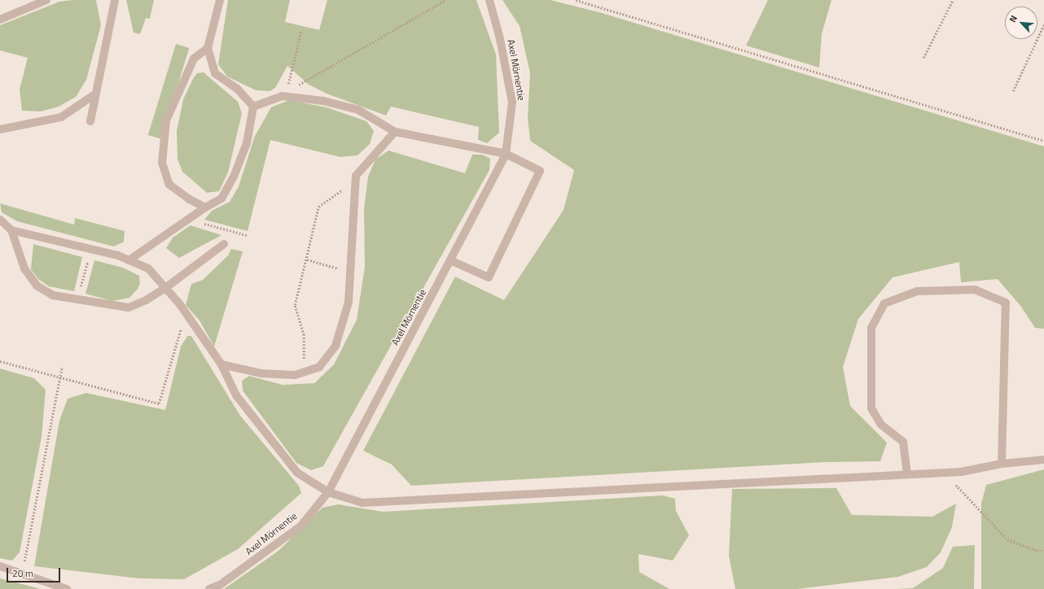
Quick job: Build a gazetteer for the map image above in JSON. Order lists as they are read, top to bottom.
{
  "streets": {
    "street": ["Axel Mörnentie"]
  },
  "scale_bar": "20 m",
  "north": "top left"
}
